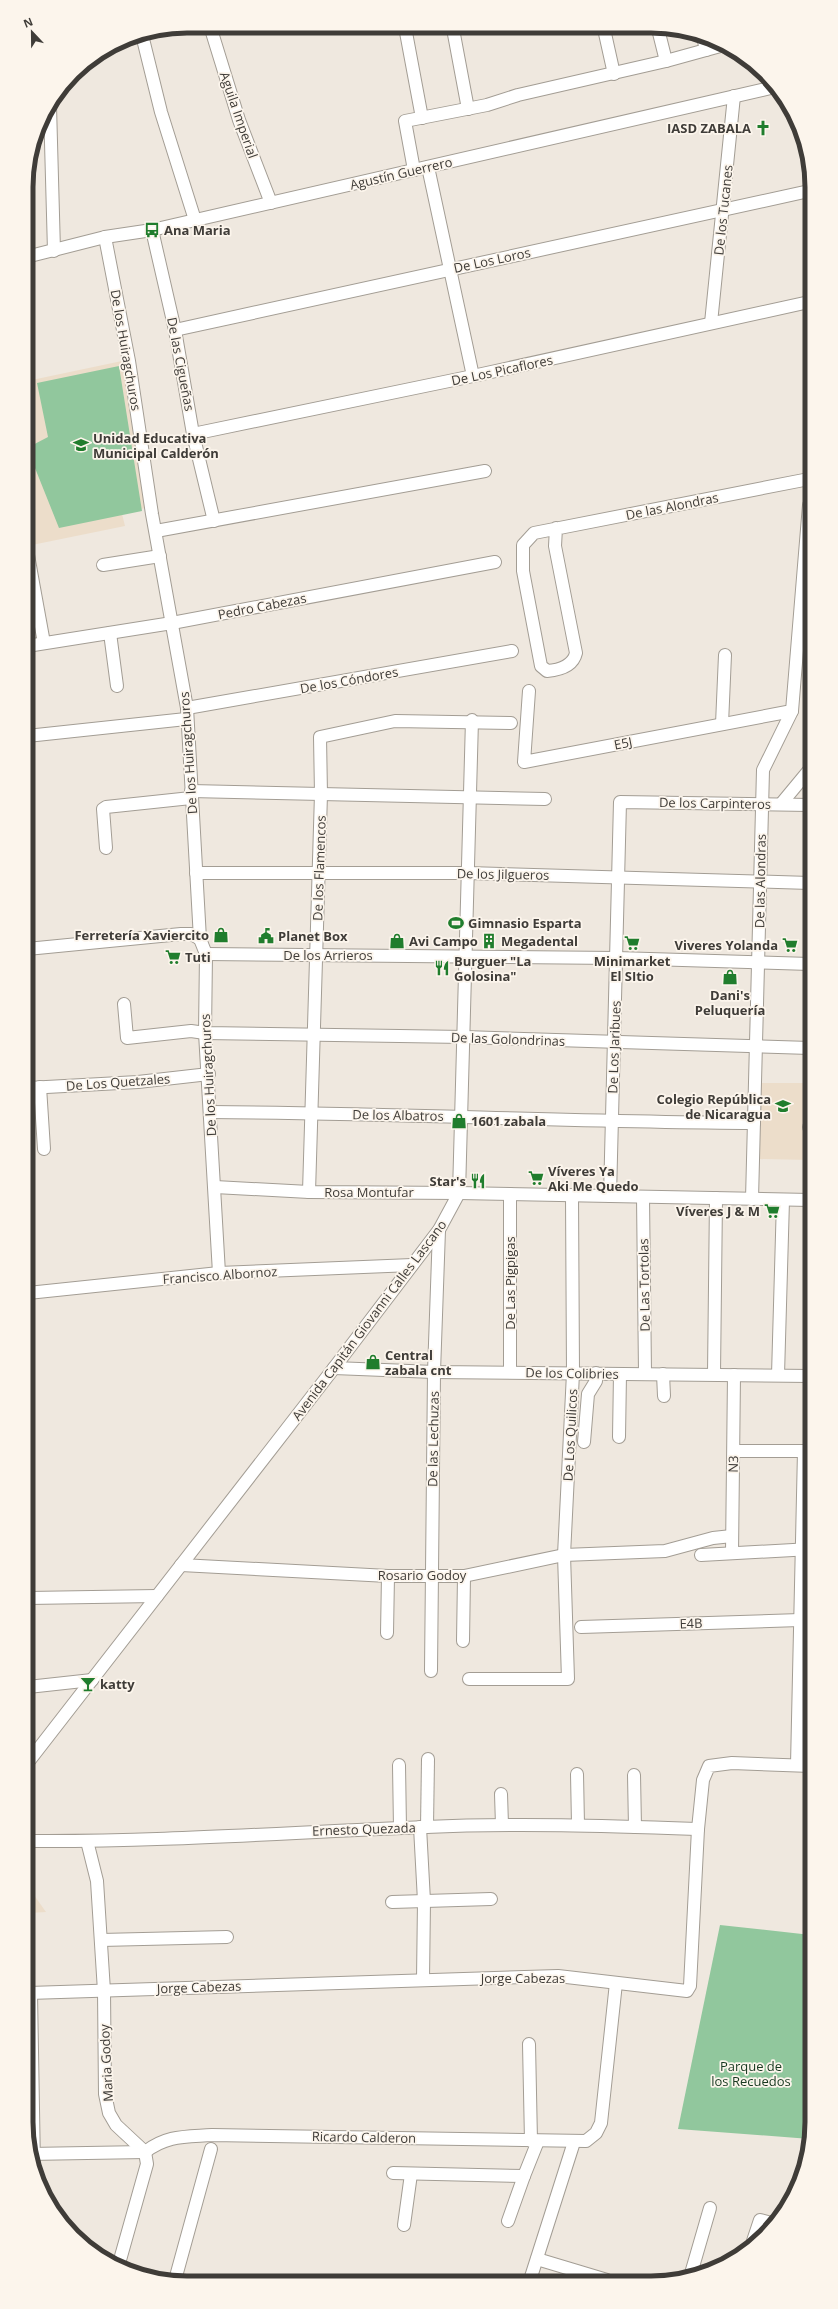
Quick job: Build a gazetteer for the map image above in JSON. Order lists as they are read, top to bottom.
{
  "streets": {
    "street": [
      "Aguila Imperial",
      "Agustín Guerrero",
      "De los Tucanes",
      "De Los Loros",
      "De los Huiragchuros",
      "De las Cigueñas",
      "De Los Picaflores",
      "De las Alondras",
      "Pedro Cabezas",
      "De los Cóndores",
      "E5J",
      "De los Carpinteros",
      "De los Flamencos",
      "De los Jilgueros",
      "De los Arrieros",
      "De las Golondrinas",
      "De Los Jaribues",
      "De Los Quetzales",
      "De los Albatros",
      "Rosa Montufar",
      "Francisco Albornoz",
      "De Las Pigpigas",
      "De Las Tortolas",
      "Avenida Capitán Giovanni Calles Lascano",
      "De los Colibries",
      "De Los Quilicos",
      "De las Lechuzas",
      "N3",
      "Rosario Godoy",
      "E4B",
      "Ernesto Quezada",
      "Jorge Cabezas",
      "Maria Godoy",
      "Ricardo Calderon"
    ]
  },
  "crossings": [
    ["Aguila Imperial", "Agustín Guerrero"],
    ["Agustín Guerrero", "De los Tucanes"],
    ["Agustín Guerrero", "De los Huiragchuros"],
    ["Agustín Guerrero", "De las Cigueñas"],
    ["De los Tucanes", "De Los Loros"],
    ["De los Tucanes", "De Los Picaflores"],
    ["De Los Loros", "De las Cigueñas"],
    ["De los Huiragchuros", "Pedro Cabezas"],
    ["De los Huiragchuros", "De los Cóndores"],
    ["De los Huiragchuros", "De los Jilgueros"],
    ["De los Huiragchuros", "De los Arrieros"],
    ["De los Huiragchuros", "De las Golondrinas"],
    ["De los Huiragchuros", "De Los Quetzales"],
    ["De los Huiragchuros", "De los Albatros"],
    ["De los Huiragchuros", "Rosa Montufar"],
    ["De los Huiragchuros", "Francisco Albornoz"],
    ["De las Cigueñas", "De Los Picaflores"],
    ["De las Alondras", "E5J"],
    ["De las Alondras", "De los Carpinteros"],
    ["De las Alondras", "De los Jilgueros"],
    ["De las Alondras", "De los Arrieros"],
    ["De las Alondras", "De las Golondrinas"],
    ["De las Alondras", "De los Albatros"],
    ["De las Alondras", "Rosa Montufar"],
    ["De los Carpinteros", "De Los Jaribues"],
    ["De los Flamencos", "De los Jilgueros"],
    ["De los Flamencos", "De los Arrieros"],
    ["De los Flamencos", "De las Golondrinas"],
    ["De los Flamencos", "De los Albatros"],
    ["De los Flamencos", "Rosa Montufar"],
    ["De los Flamencos", "Avenida Capitán Giovanni Calles Lascano"],
    ["De los Jilgueros", "De Los Jaribues"],
    ["De los Jilgueros", "Avenida Capitán Giovanni Calles Lascano"],
    ["De los Arrieros", "De Los Jaribues"],
    ["De los Arrieros", "Avenida Capitán Giovanni Calles Lascano"],
    ["De las Golondrinas", "De Los Jaribues"],
    ["De las Golondrinas", "Avenida Capitán Giovanni Calles Lascano"],
    ["De Los Jaribues", "De los Albatros"],
    ["De Los Jaribues", "Rosa Montufar"],
    ["De los Albatros", "Avenida Capitán Giovanni Calles Lascano"],
    ["Rosa Montufar", "De Las Pigpigas"],
    ["Rosa Montufar", "De Las Tortolas"],
    ["Rosa Montufar", "Avenida Capitán Giovanni Calles Lascano"],
    ["Rosa Montufar", "De Los Quilicos"],
    ["Francisco Albornoz", "Avenida Capitán Giovanni Calles Lascano"],
    ["De Las Pigpigas", "De los Colibries"],
    ["De Las Tortolas", "De los Colibries"],
    ["Avenida Capitán Giovanni Calles Lascano", "De los Colibries"],
    ["Avenida Capitán Giovanni Calles Lascano", "De las Lechuzas"],
    ["Avenida Capitán Giovanni Calles Lascano", "Rosario Godoy"],
    ["De los Colibries", "De Los Quilicos"],
    ["De los Colibries", "De las Lechuzas"],
    ["De los Colibries", "N3"],
    ["De Los Quilicos", "Rosario Godoy"],
    ["De las Lechuzas", "Rosario Godoy"],
    ["N3", "Rosario Godoy"],
    ["Ernesto Quezada", "Jorge Cabezas"],
    ["Ernesto Quezada", "Maria Godoy"],
    ["Jorge Cabezas", "Maria Godoy"],
    ["Jorge Cabezas", "Ricardo Calderon"],
    ["Maria Godoy", "Ricardo Calderon"]
  ],
  "parks": ["Parque de los Recuedos"],
  "places": {
    "church": ["IASD ZABALA"],
    "bus stop": ["Ana Maria"],
    "school or university": ["Unidad Educativa Municipal Calderón", "Colegio República de Nicaragua"],
    "sports": ["Gimnasio Esparta"],
    "shop": [
      "Ferretería Xaviercito",
      "Avi Campo",
      "Dani's Peluquería",
      "1601 zabala",
      "Central zabala cnt"
    ],
    "public building": ["Planet Box"],
    "building": ["Megadental"],
    "supermarket": [
      "Minimarket El SItio",
      "Viveres Yolanda",
      "Tuti",
      "Víveres Ya Aki Me Quedo",
      "Víveres J & M"
    ],
    "restaurant": ["Burguer \"La Golosina\"", "Star's"],
    "bar": ["katty"]
  },
  "north": "top"
}
